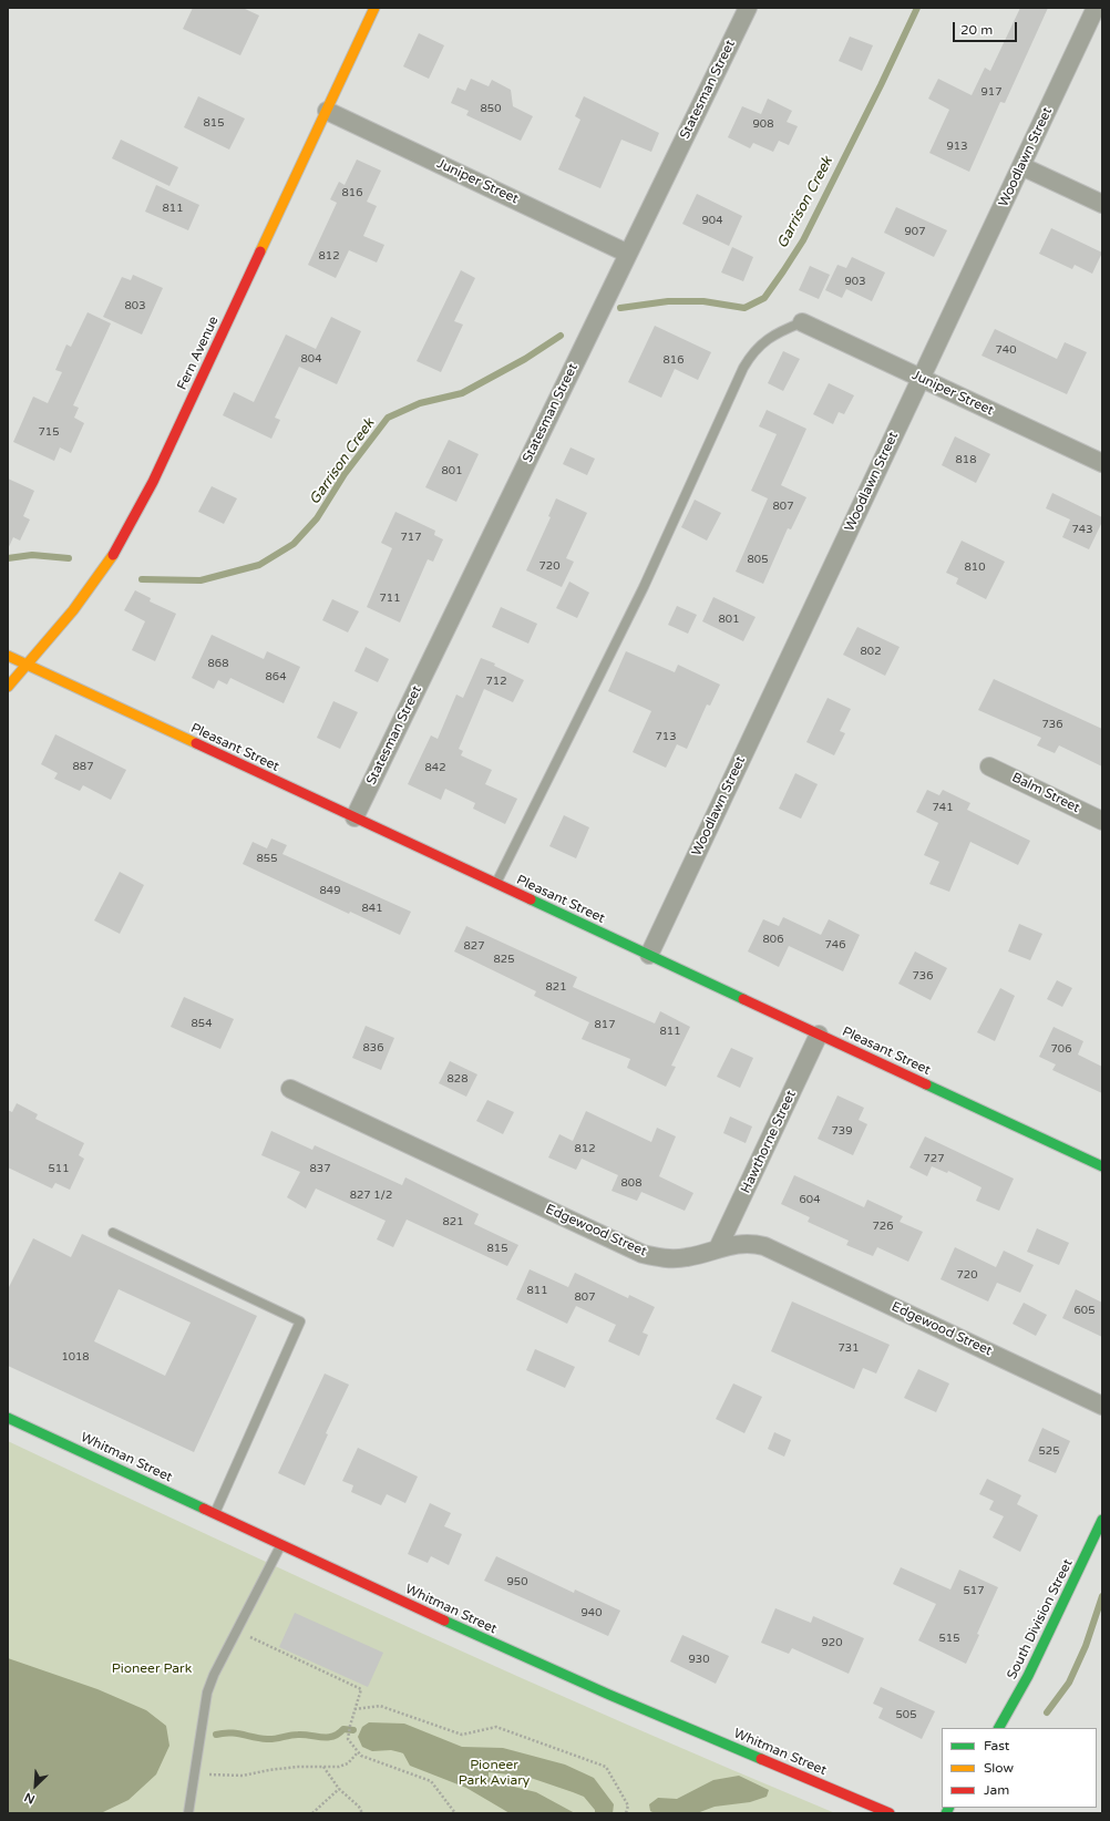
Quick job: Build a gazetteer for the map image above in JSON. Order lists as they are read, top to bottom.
{
  "streets": {
    "street": [
      "Statesman Street",
      "Woodlawn Street",
      "Juniper Street",
      "Fern Avenue",
      "Pleasant Street",
      "Balm Street",
      "Hawthorne Street",
      "Edgewood Street",
      "Whitman Street",
      "South Division Street"
    ]
  },
  "crossings": [
    ["Statesman Street", "Juniper Street"],
    ["Statesman Street", "Pleasant Street"],
    ["Woodlawn Street", "Juniper Street"],
    ["Woodlawn Street", "Pleasant Street"],
    ["Juniper Street", "Fern Avenue"],
    ["Fern Avenue", "Pleasant Street"],
    ["Pleasant Street", "Hawthorne Street"],
    ["Hawthorne Street", "Edgewood Street"]
  ],
  "water": ["Garrison Creek"],
  "parks": ["Pioneer Park", "Pioneer Park Aviary"],
  "house_numbers": [
    "917",
    "850",
    "815",
    "908",
    "913",
    "816",
    "811",
    "904",
    "907",
    "812",
    "903",
    "803",
    "740",
    "804",
    "816",
    "715",
    "818",
    "801",
    "807",
    "743",
    "717",
    "805",
    "720",
    "810",
    "711",
    "801",
    "802",
    "868",
    "864",
    "712",
    "736",
    "713",
    "887",
    "842",
    "741",
    "855",
    "849",
    "841",
    "806",
    "746",
    "827",
    "825",
    "736",
    "821",
    "854",
    "817",
    "811",
    "836",
    "706",
    "828",
    "739",
    "812",
    "727",
    "511",
    "837",
    "808",
    "827 1/2",
    "604",
    "821",
    "726",
    "815",
    "720",
    "811",
    "807",
    "605",
    "731",
    "1018",
    "525",
    "950",
    "517",
    "940",
    "515",
    "920",
    "930",
    "505"
  ],
  "legend": ["Fast", "Slow", "Jam"],
  "scale_bar": "20 m",
  "north": "bottom left"
}
